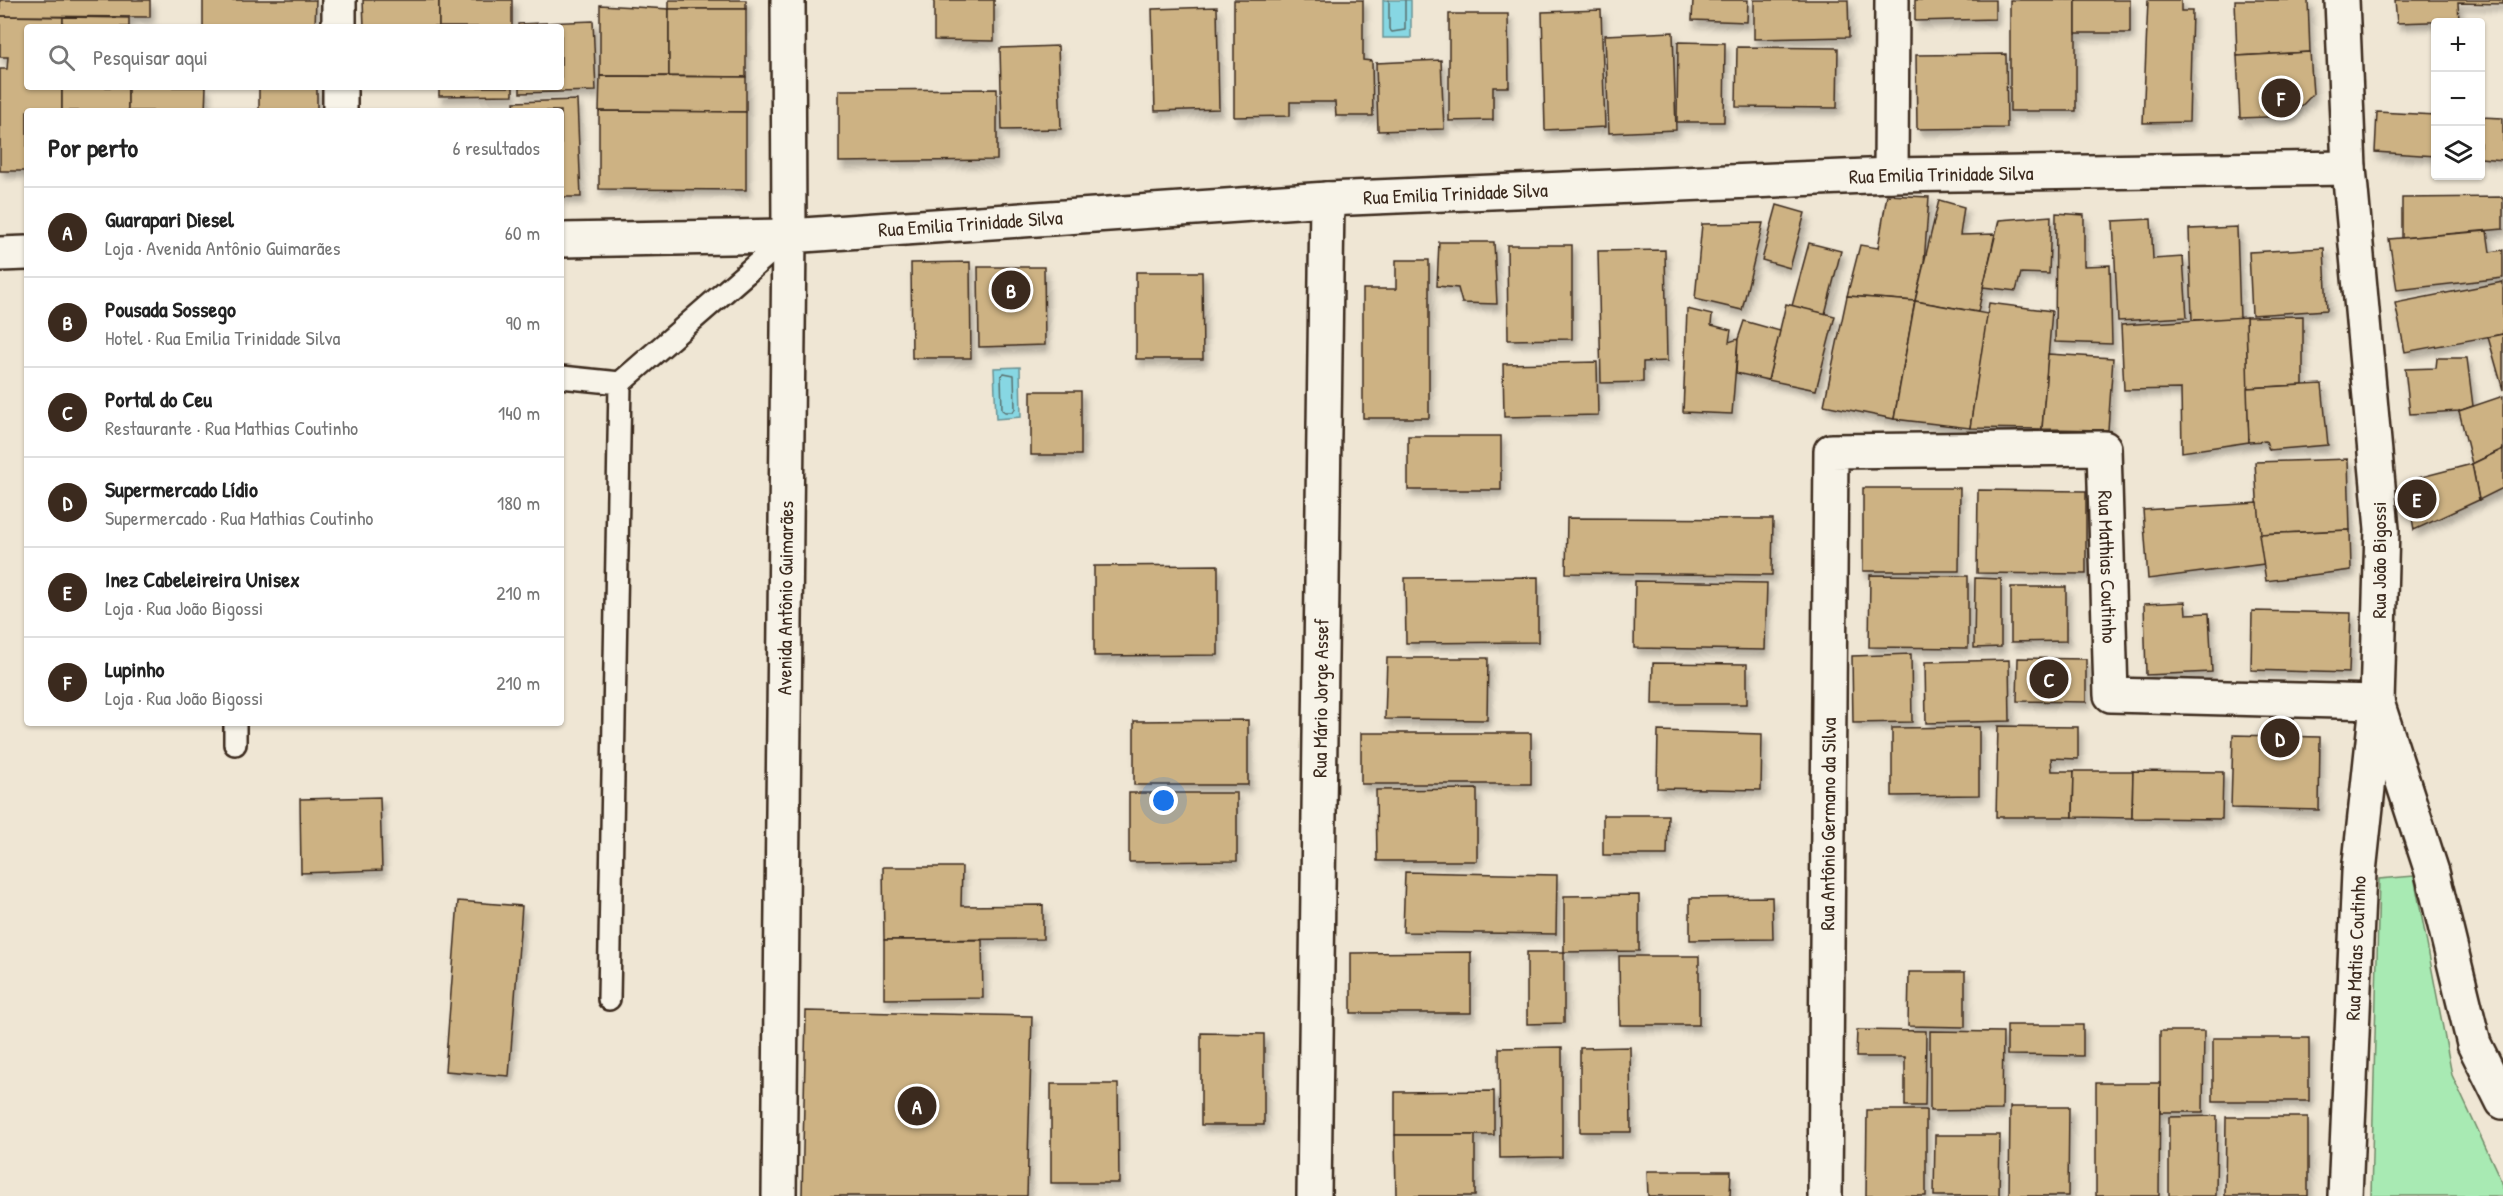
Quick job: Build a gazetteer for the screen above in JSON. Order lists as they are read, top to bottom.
{
  "streets": {
    "street": [
      "Rua Emilia Trinidade Silva",
      "Rua João Bigossi",
      "Rua Mathias Coutinho",
      "Avenida Antônio Guimarães",
      "Rua Mário Jorge Assef",
      "Rua Antônio Germano da Silva",
      "Rua Matias Coutinho"
    ]
  },
  "crossings": [
    ["Rua Emilia Trinidade Silva", "Rua João Bigossi"],
    ["Rua Emilia Trinidade Silva", "Avenida Antônio Guimarães"],
    ["Rua Emilia Trinidade Silva", "Rua Mário Jorge Assef"],
    ["Rua João Bigossi", "Rua Mathias Coutinho"],
    ["Rua João Bigossi", "Rua Matias Coutinho"],
    ["Rua Mathias Coutinho", "Rua Antônio Germano da Silva"],
    ["Rua Mathias Coutinho", "Rua Matias Coutinho"]
  ],
  "page": {
    "map_buttons": ["+", "−"],
    "search": "Pesquisar aqui",
    "pins": [
      "F",
      "B",
      "E",
      "C",
      "D",
      "A"
    ],
    "heading": ["Por perto", "6 resultados"],
    "list": [
      {
        "mark": "A",
        "name": "Guarapari Diesel",
        "note": "Loja · Avenida Antônio Guimarães",
        "value": "60 m"
      },
      {
        "mark": "B",
        "name": "Pousada Sossego",
        "note": "Hotel · Rua Emilia Trinidade Silva",
        "value": "90 m"
      },
      {
        "mark": "C",
        "name": "Portal do Ceu",
        "note": "Restaurante · Rua Mathias Coutinho",
        "value": "140 m"
      },
      {
        "mark": "D",
        "name": "Supermercado Lídio",
        "note": "Supermercado · Rua Mathias Coutinho",
        "value": "180 m"
      },
      {
        "mark": "E",
        "name": "Inez Cabeleireira Unisex",
        "note": "Loja · Rua João Bigossi",
        "value": "210 m"
      },
      {
        "mark": "F",
        "name": "Lupinho",
        "note": "Loja · Rua João Bigossi",
        "value": "210 m"
      }
    ]
  }
}
